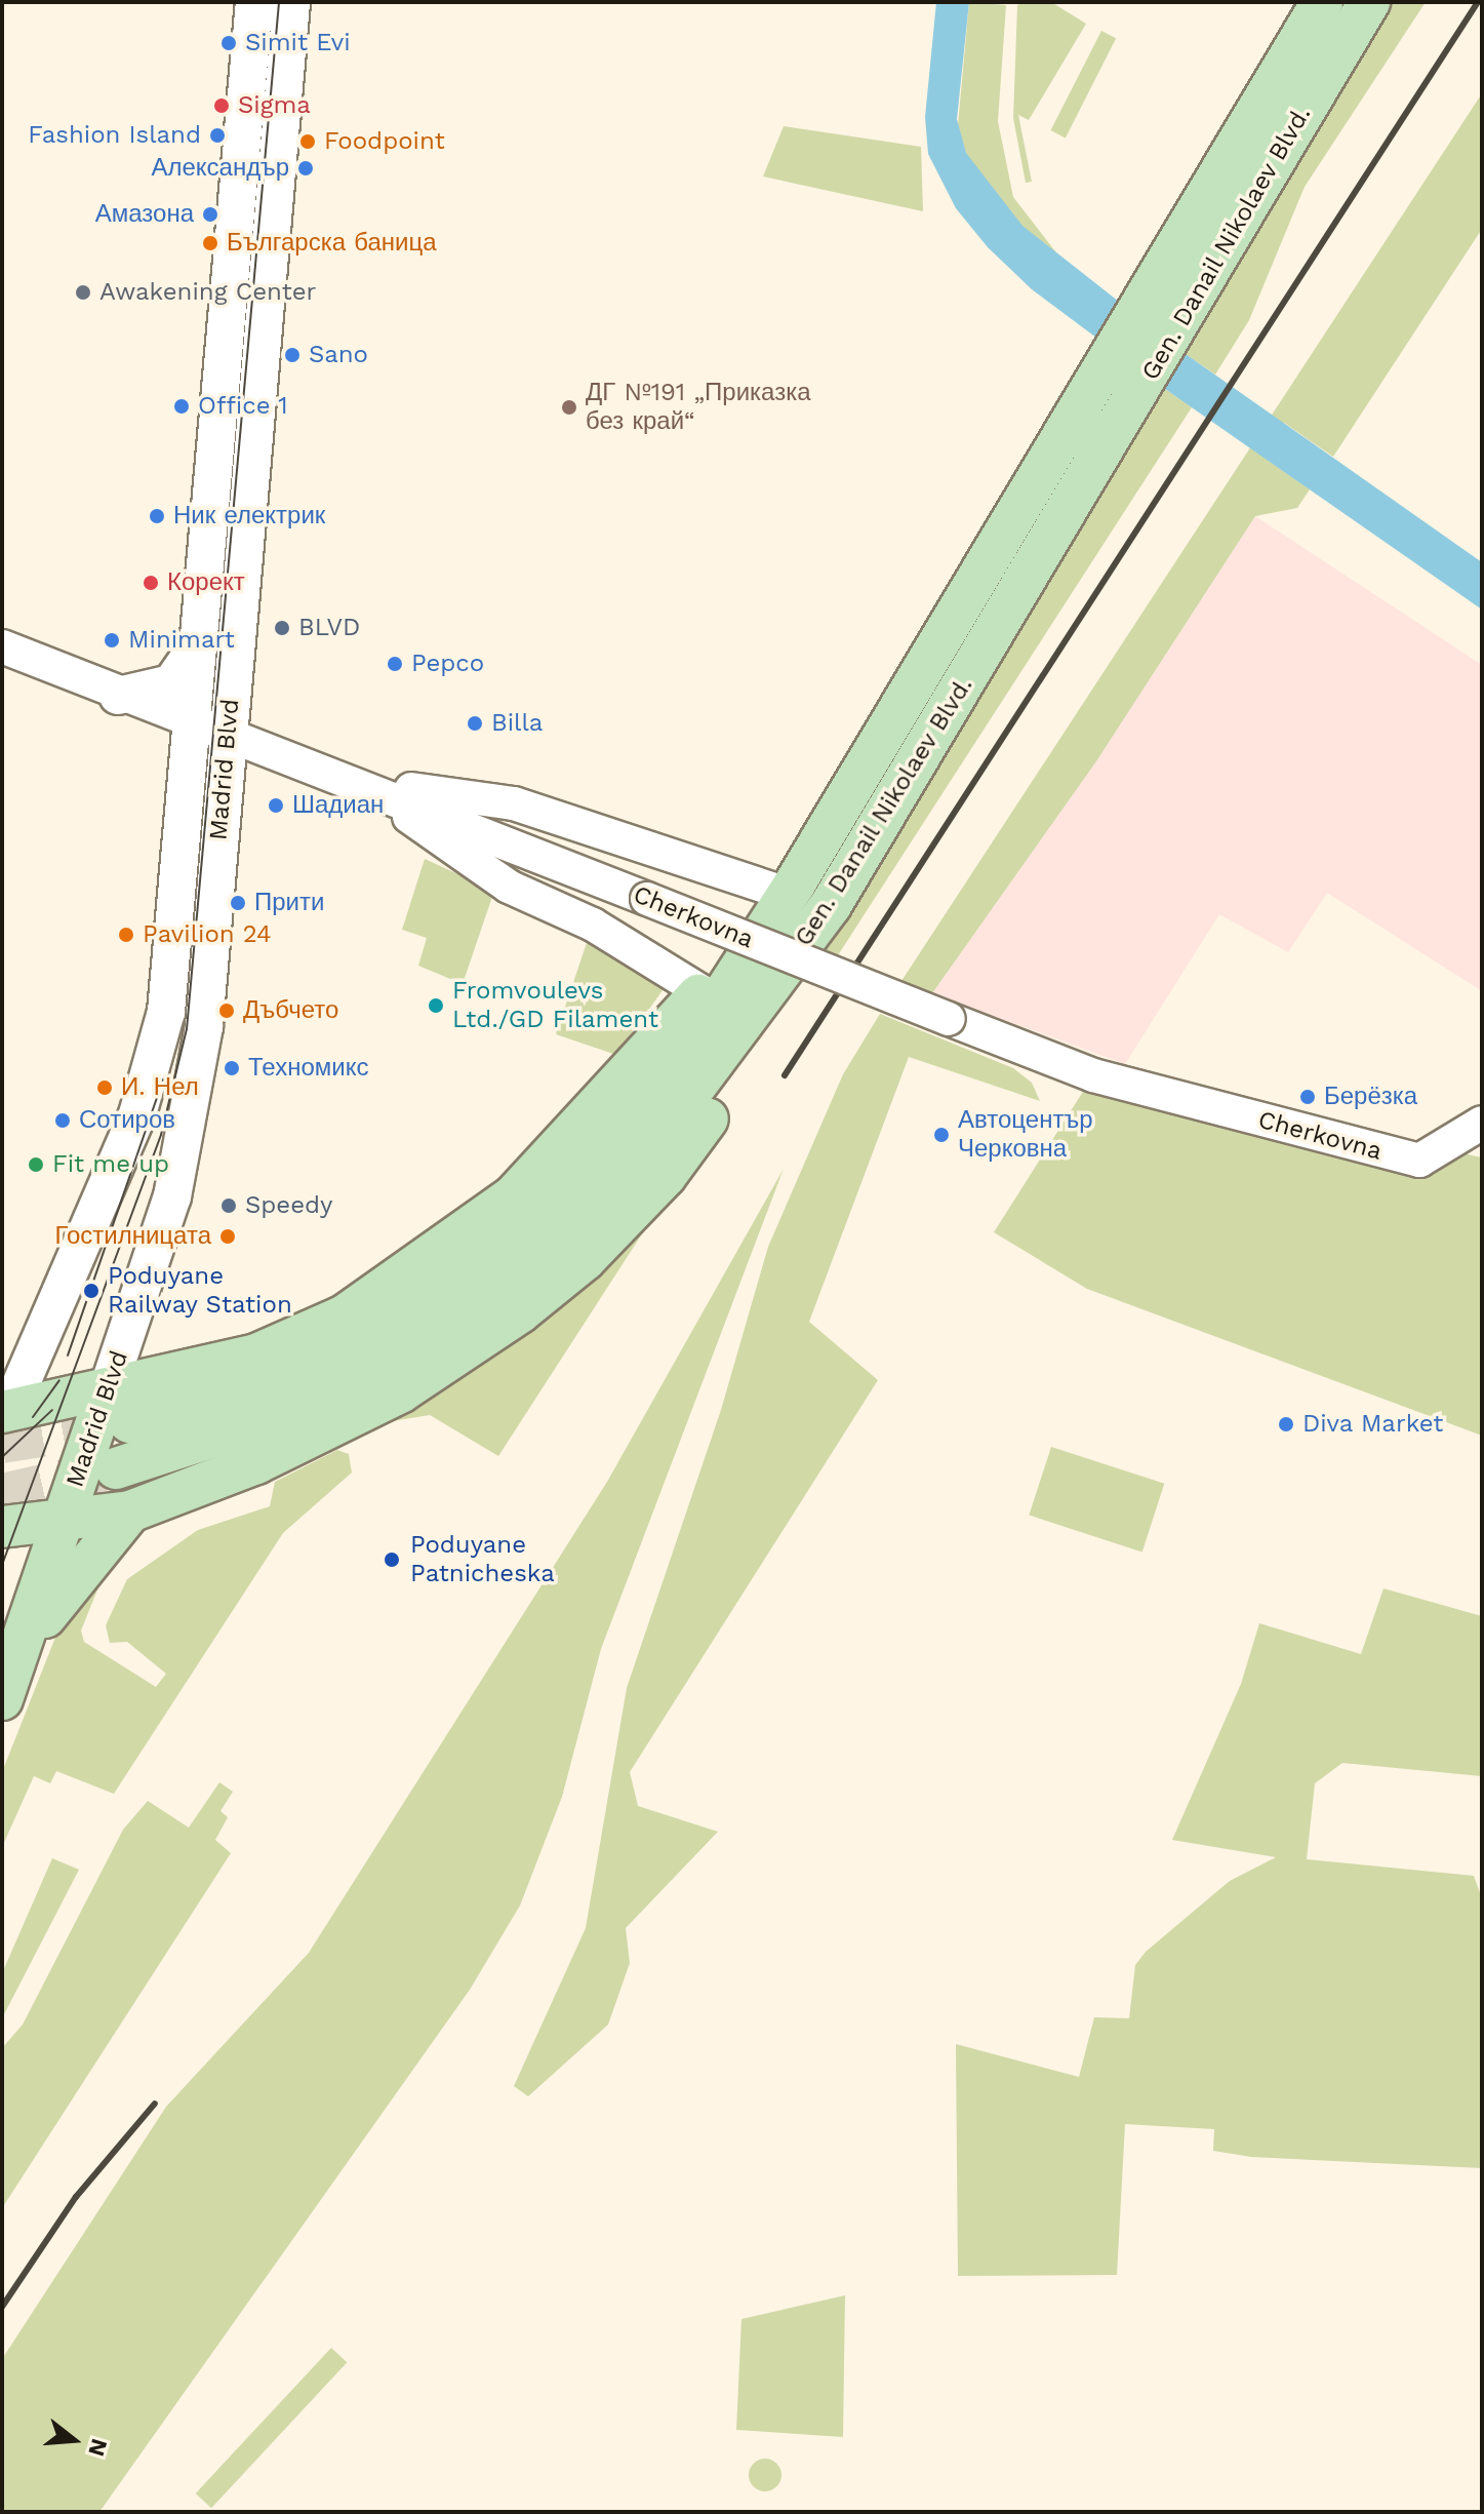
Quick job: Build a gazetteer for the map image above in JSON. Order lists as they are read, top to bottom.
{
  "streets": {
    "main road": ["Gen. Danail Nikolaev Blvd.", "Madrid Blvd"],
    "street": ["Cherkovna"]
  },
  "crossings": [
    ["Gen. Danail Nikolaev Blvd.", "Madrid Blvd"],
    ["Madrid Blvd", "Cherkovna"]
  ],
  "places": [
    "Simit Evi",
    "Sigma",
    "Fashion Island",
    "Foodpoint",
    "Александър",
    "Амазона",
    "Българска баница",
    "Awakening Center",
    "Sano",
    "Office 1",
    "ДГ №191 „Приказка без край“",
    "Ник електрик",
    "Корект",
    "BLVD",
    "Minimart",
    "Pepco",
    "Billa",
    "Шадиан",
    "Прити",
    "Pavilion 24",
    "Fromvoulevs Ltd./GD Filament",
    "Дъбчето",
    "Техномикс",
    "И. Нел",
    "Берёзка",
    "Сотиров",
    "Автоцентър Черковна",
    "Fit me up",
    "Speedy",
    "Гостилницата",
    "Poduyane Railway Station",
    "Diva Market",
    "Poduyane Patnicheska"
  ],
  "north": "right"
}
